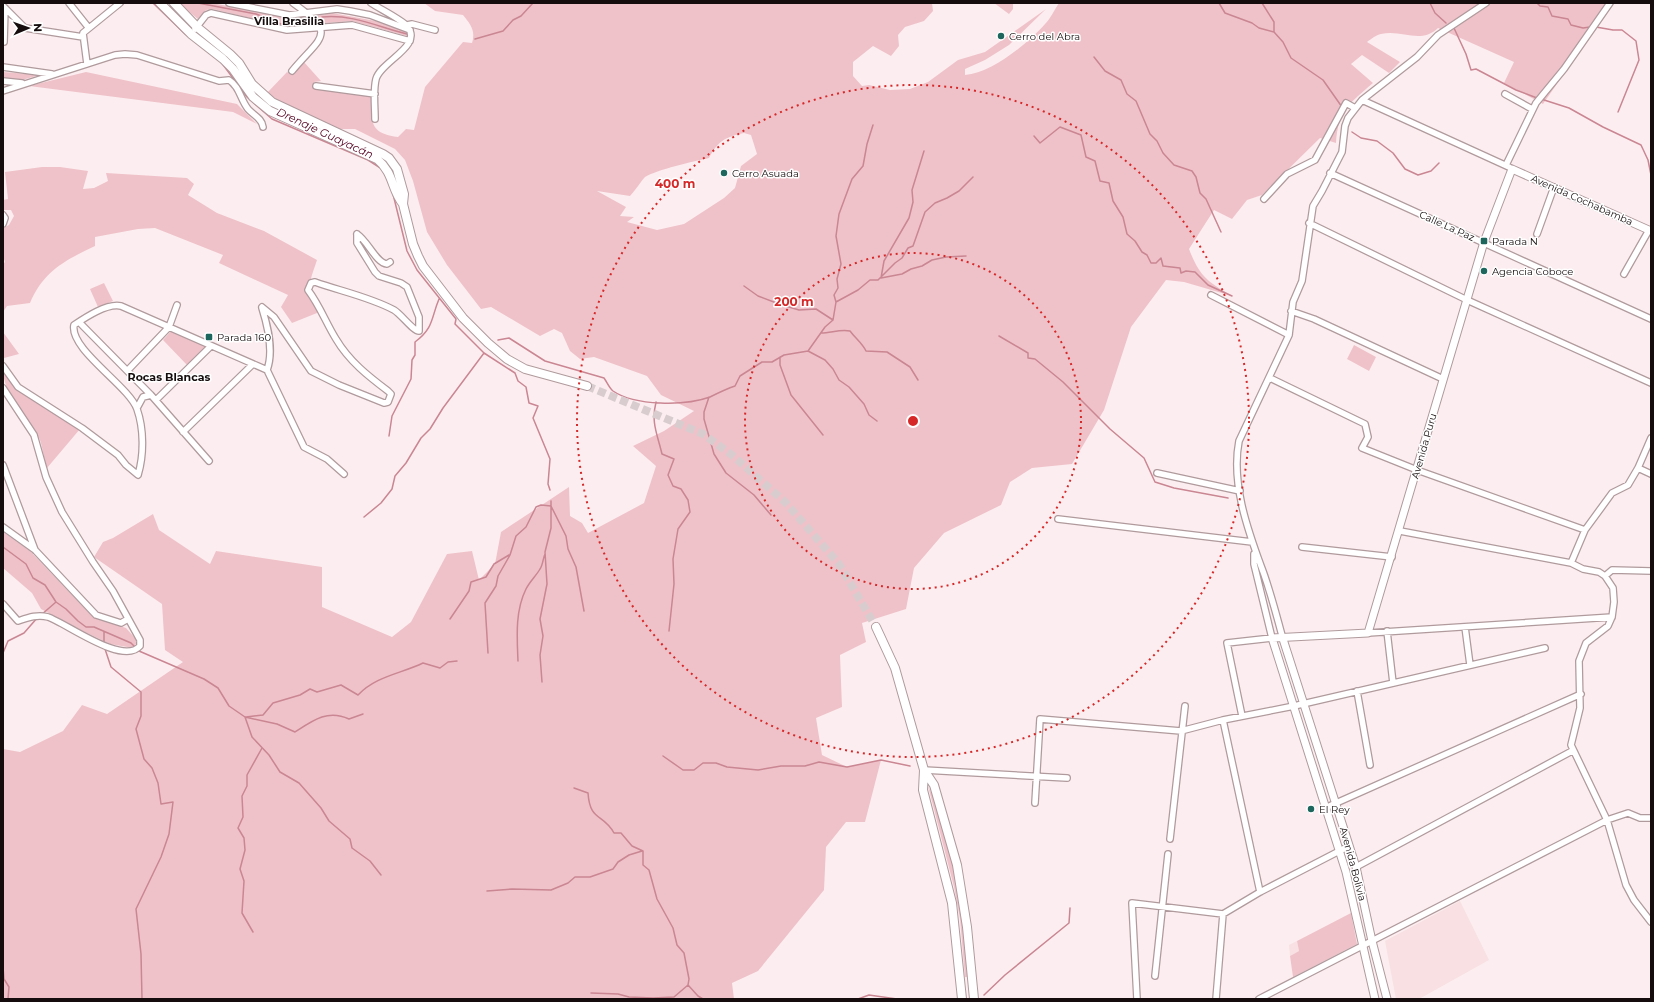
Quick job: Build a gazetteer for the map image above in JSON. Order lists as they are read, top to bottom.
{
  "streets": {
    "street": [
      "Avenida Cochabamba",
      "Calle La Paz",
      "Avenida Puru",
      "Avenida Bolivia"
    ]
  },
  "crossings": [
    ["Avenida Cochabamba", "Avenida Puru"],
    ["Calle La Paz", "Avenida Puru"]
  ],
  "districts": ["Villa Brasilia", "Rocas Blancas"],
  "water": ["Drenaje Guayacán"],
  "places": {
    "other": [
      "Cerro del Abra",
      "Cerro Asuada",
      "Agencia Coboce",
      "El Rey"
    ],
    "transit": ["Parada N", "Parada 160"]
  },
  "north": "right",
  "rings": ["400 m", "200 m"]
}
